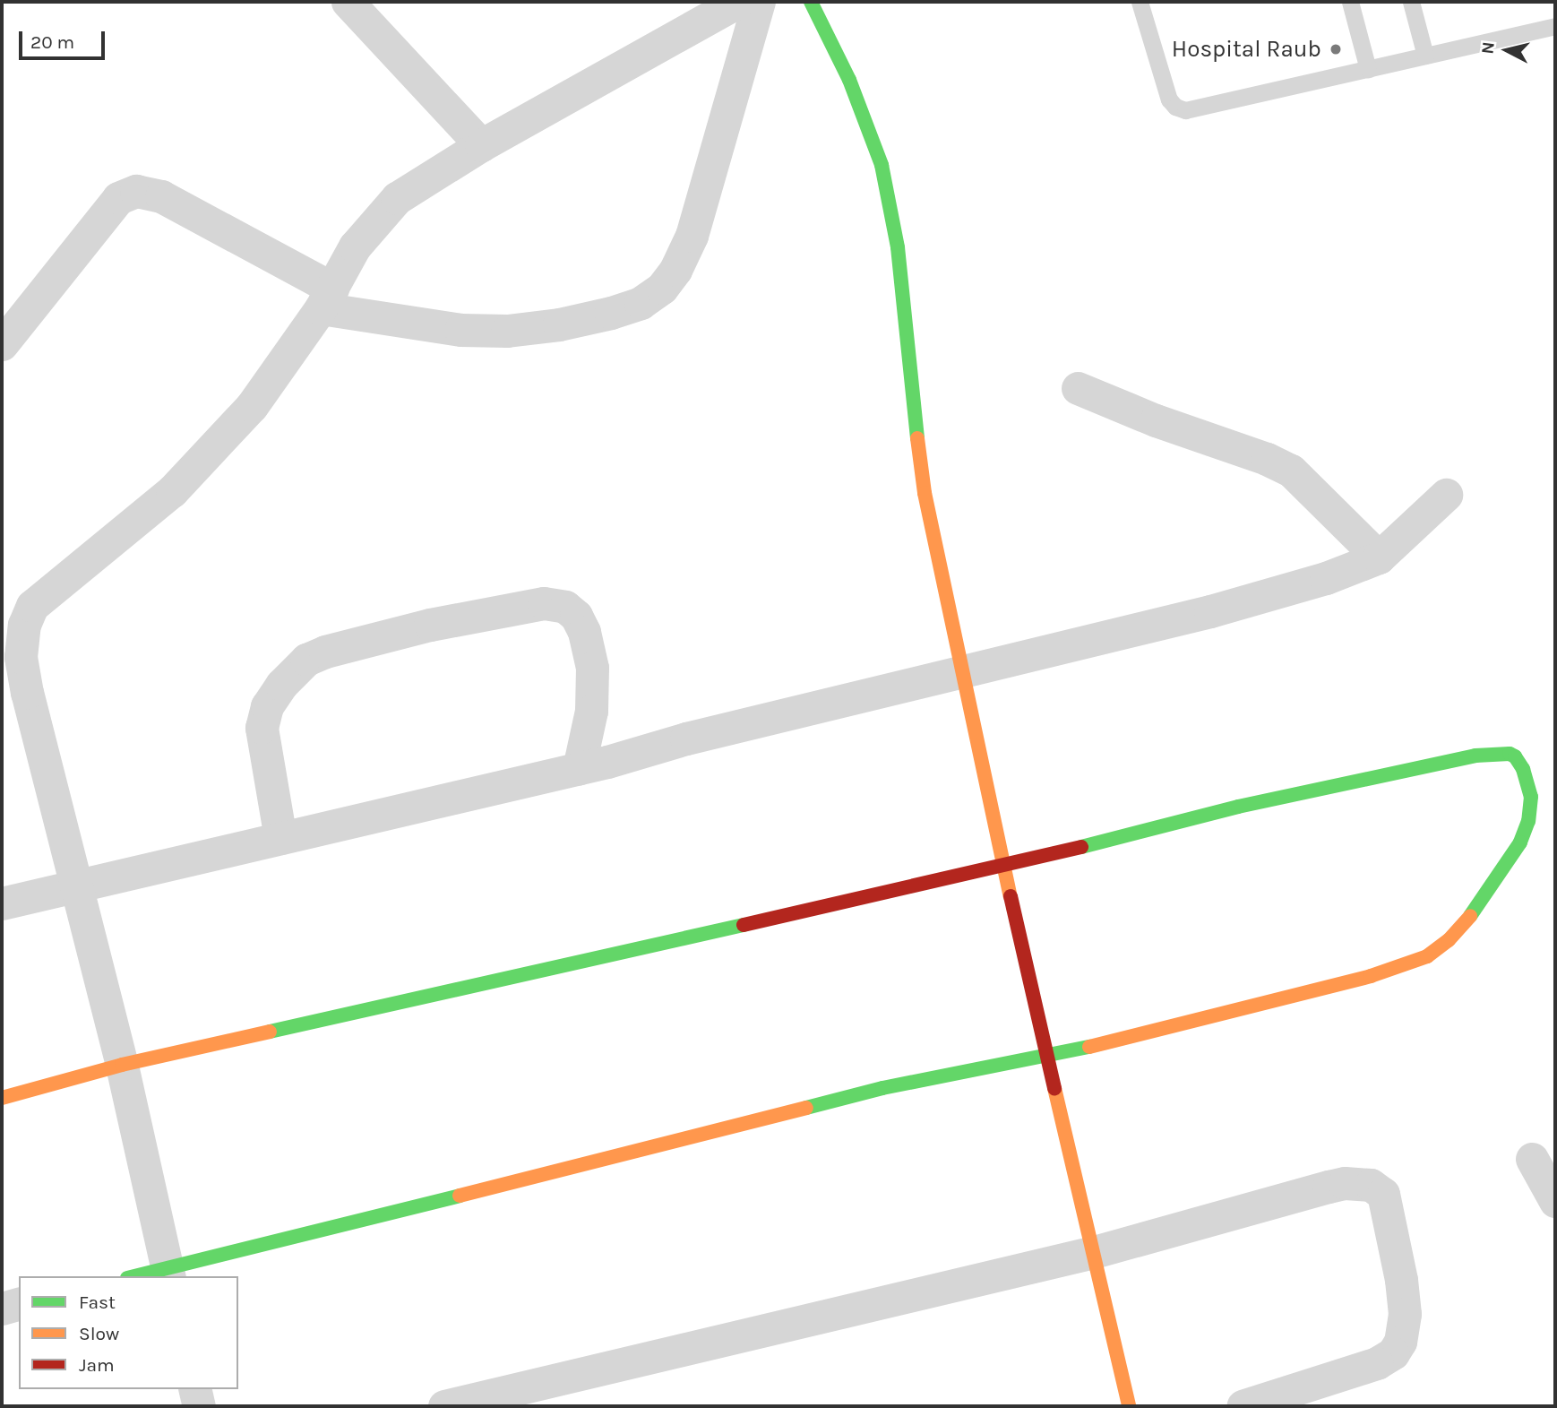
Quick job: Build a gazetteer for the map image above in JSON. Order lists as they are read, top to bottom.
{
  "places": ["Hospital Raub"],
  "legend": ["Fast", "Slow", "Jam"],
  "scale_bar": "20 m",
  "north": "left"
}
